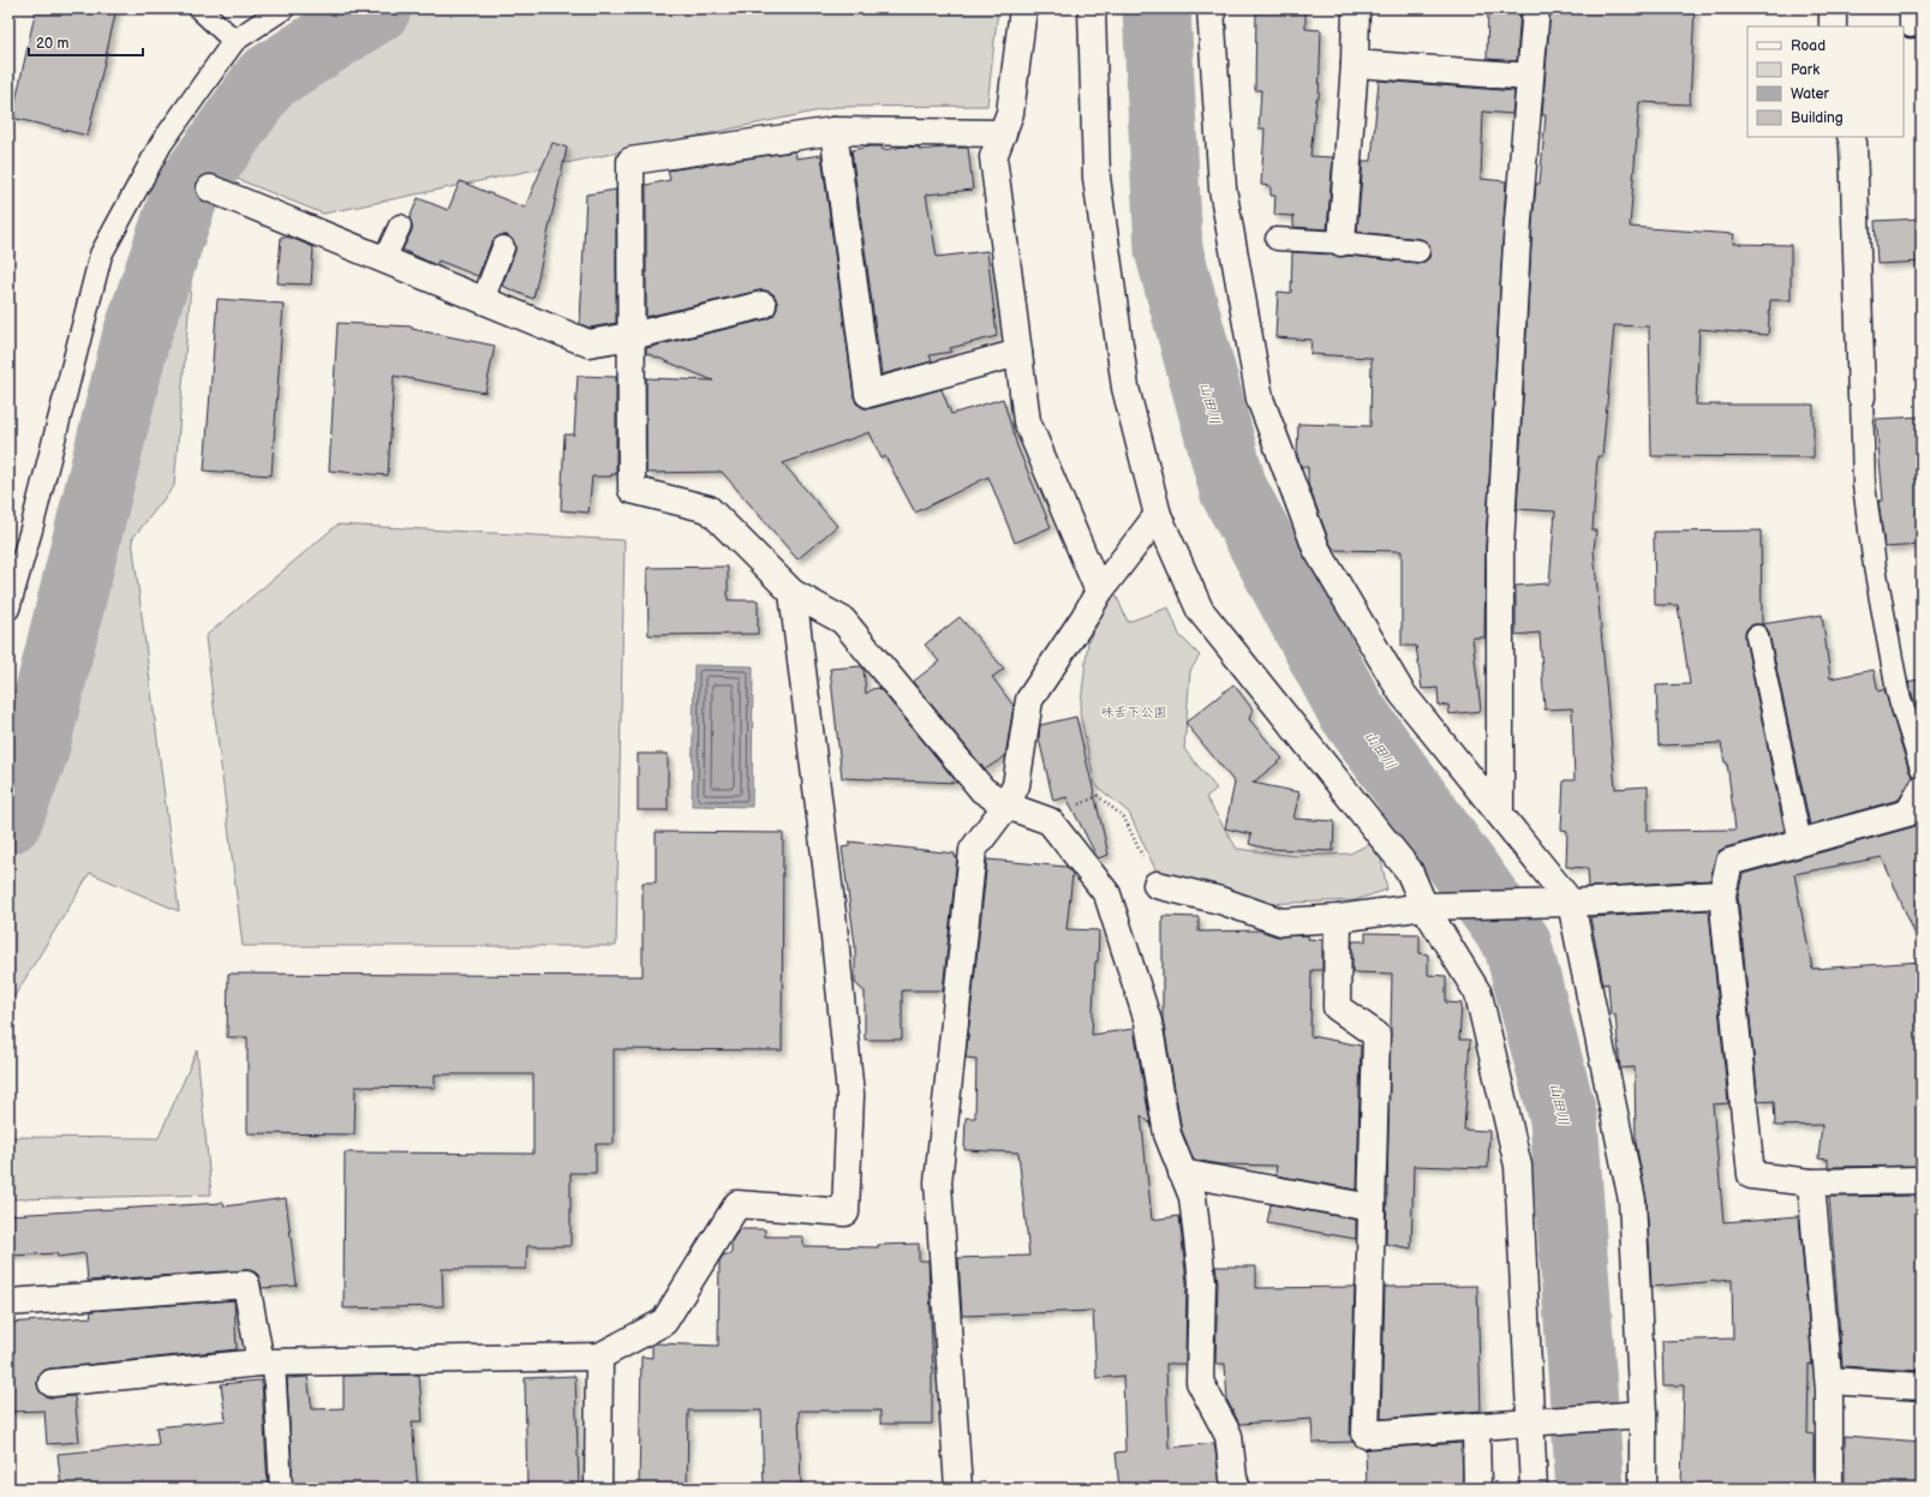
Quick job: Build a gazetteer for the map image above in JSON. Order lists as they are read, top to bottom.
{
  "water": ["山田川"],
  "parks": ["味舌下公園"],
  "legend": [
    "Road",
    "Park",
    "Water",
    "Building"
  ],
  "scale_bar": "20 m"
}
